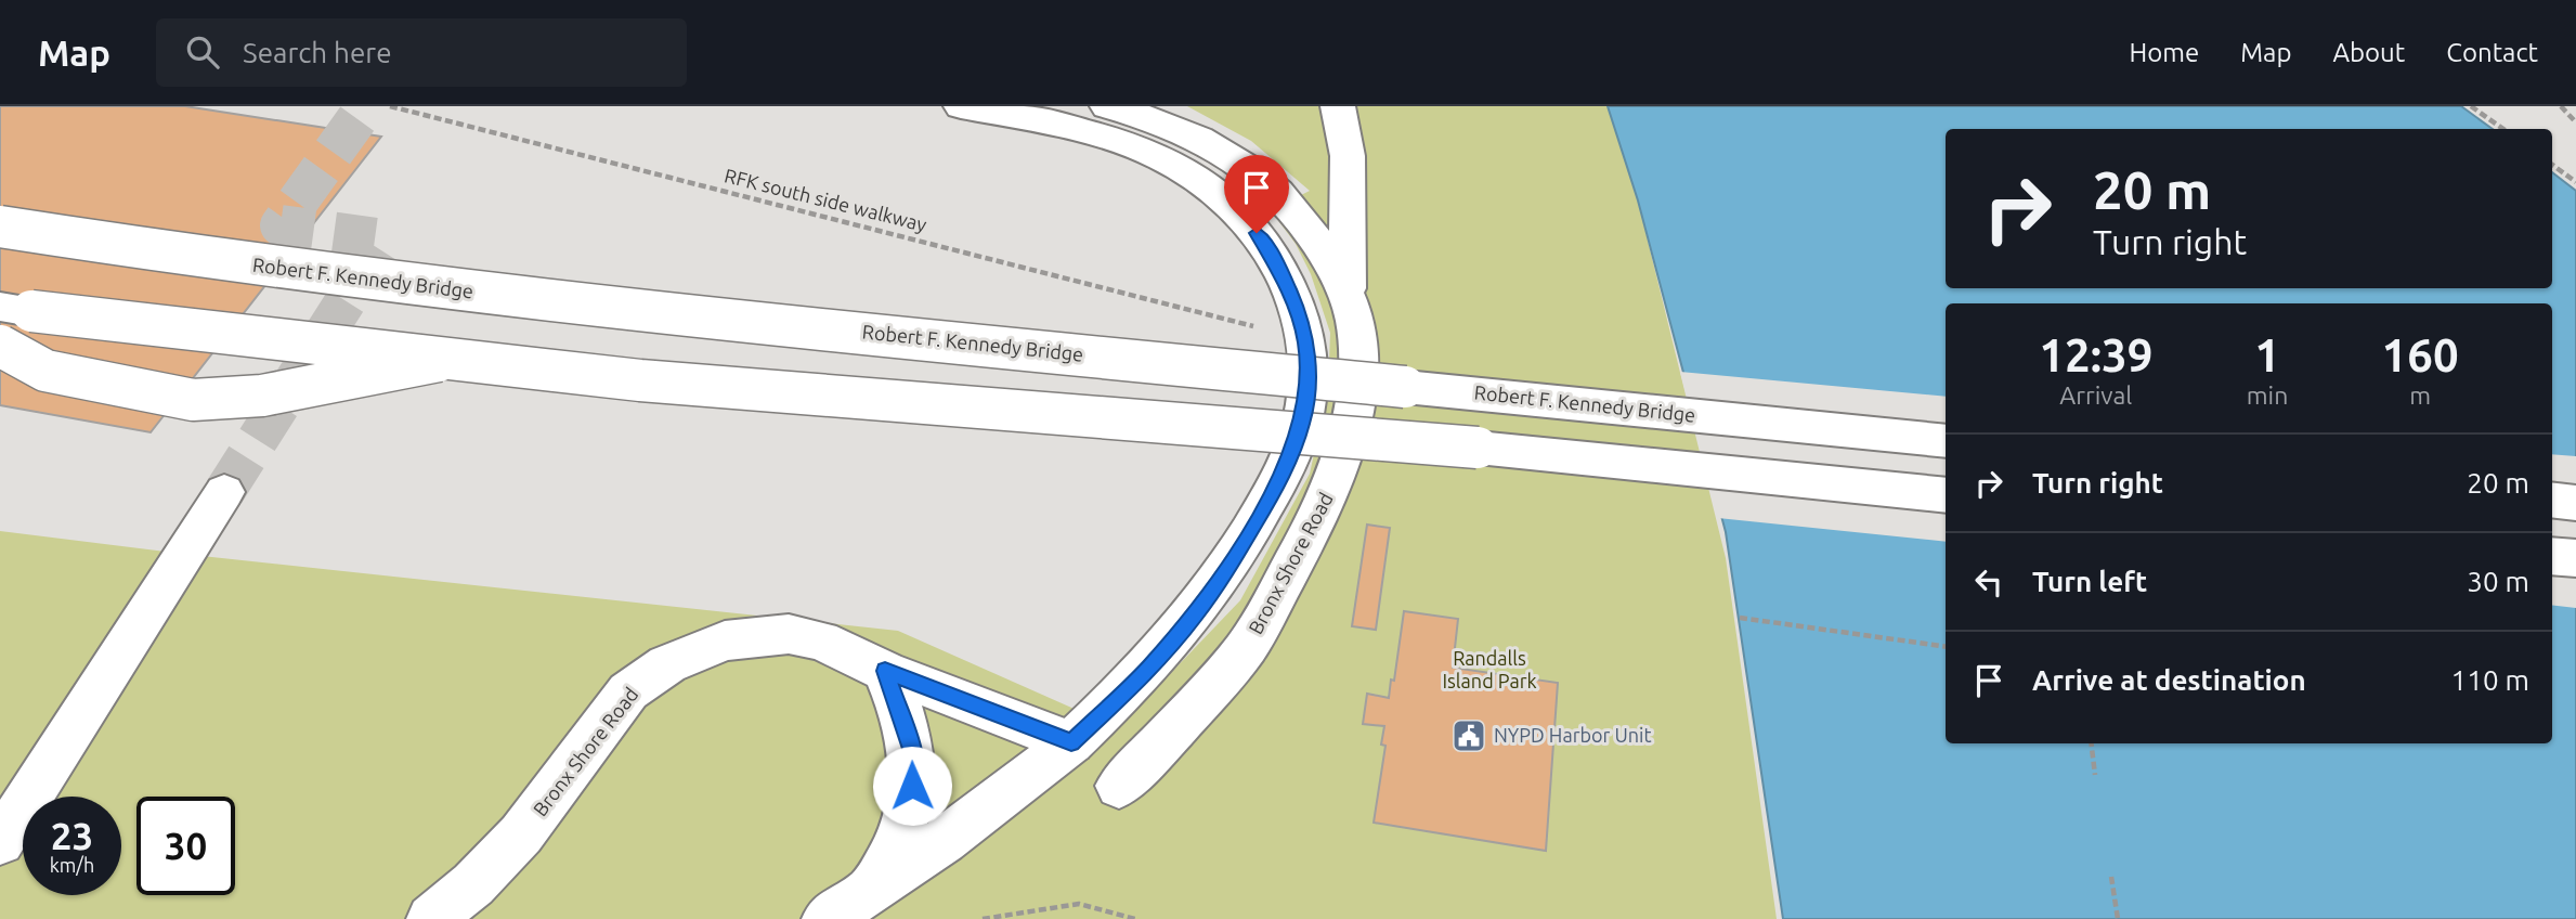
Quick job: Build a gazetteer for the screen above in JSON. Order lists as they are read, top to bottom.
{
  "streets": {
    "main road": ["Robert F. Kennedy Bridge", "Bronx Shore Road"],
    "path": ["RFK south side walkway"]
  },
  "parks": ["Randalls Island Park"],
  "places": {
    "public building": ["NYPD Harbor Unit"]
  },
  "page": {
    "header": "Map",
    "search": "Search here",
    "nav": [
      "Home",
      "Map",
      "About",
      "Contact"
    ],
    "turn": ["20 m", "Turn right"],
    "eta": [
      "12:39",
      "Arrival",
      "1",
      "min",
      "160",
      "m"
    ],
    "list": [
      {
        "name": "Turn right",
        "value": "20 m"
      },
      {
        "name": "Turn left",
        "value": "30 m"
      },
      {
        "name": "Arrive at destination",
        "value": "110 m"
      }
    ],
    "speed": "23 km/h",
    "limit": "30"
  }
}
